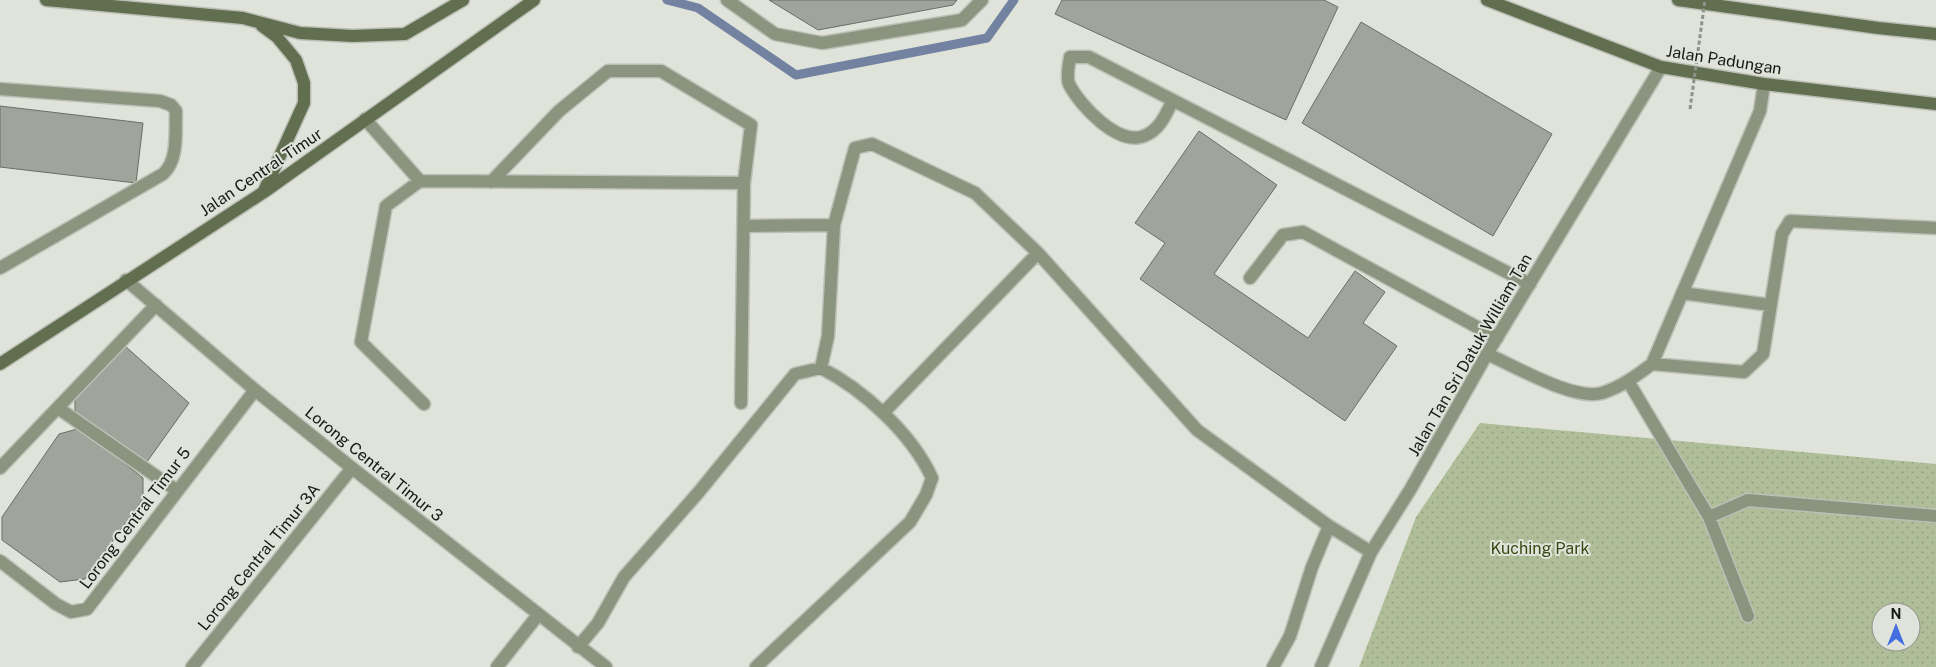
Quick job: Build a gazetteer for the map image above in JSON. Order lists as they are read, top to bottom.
{
  "streets": {
    "main road": ["Jalan Padungan", "Jalan Central Timur"],
    "street": [
      "Jalan Tan Sri Datuk William Tan",
      "Lorong Central Timur 3",
      "Lorong Central Timur 5",
      "Lorong Central Timur 3A"
    ]
  },
  "crossings": [
    ["Jalan Padungan", "Jalan Tan Sri Datuk William Tan"],
    ["Jalan Central Timur", "Lorong Central Timur 3"],
    ["Lorong Central Timur 3", "Lorong Central Timur 5"],
    ["Lorong Central Timur 3", "Lorong Central Timur 3A"]
  ],
  "parks": ["Kuching Park"],
  "north": "top"
}
